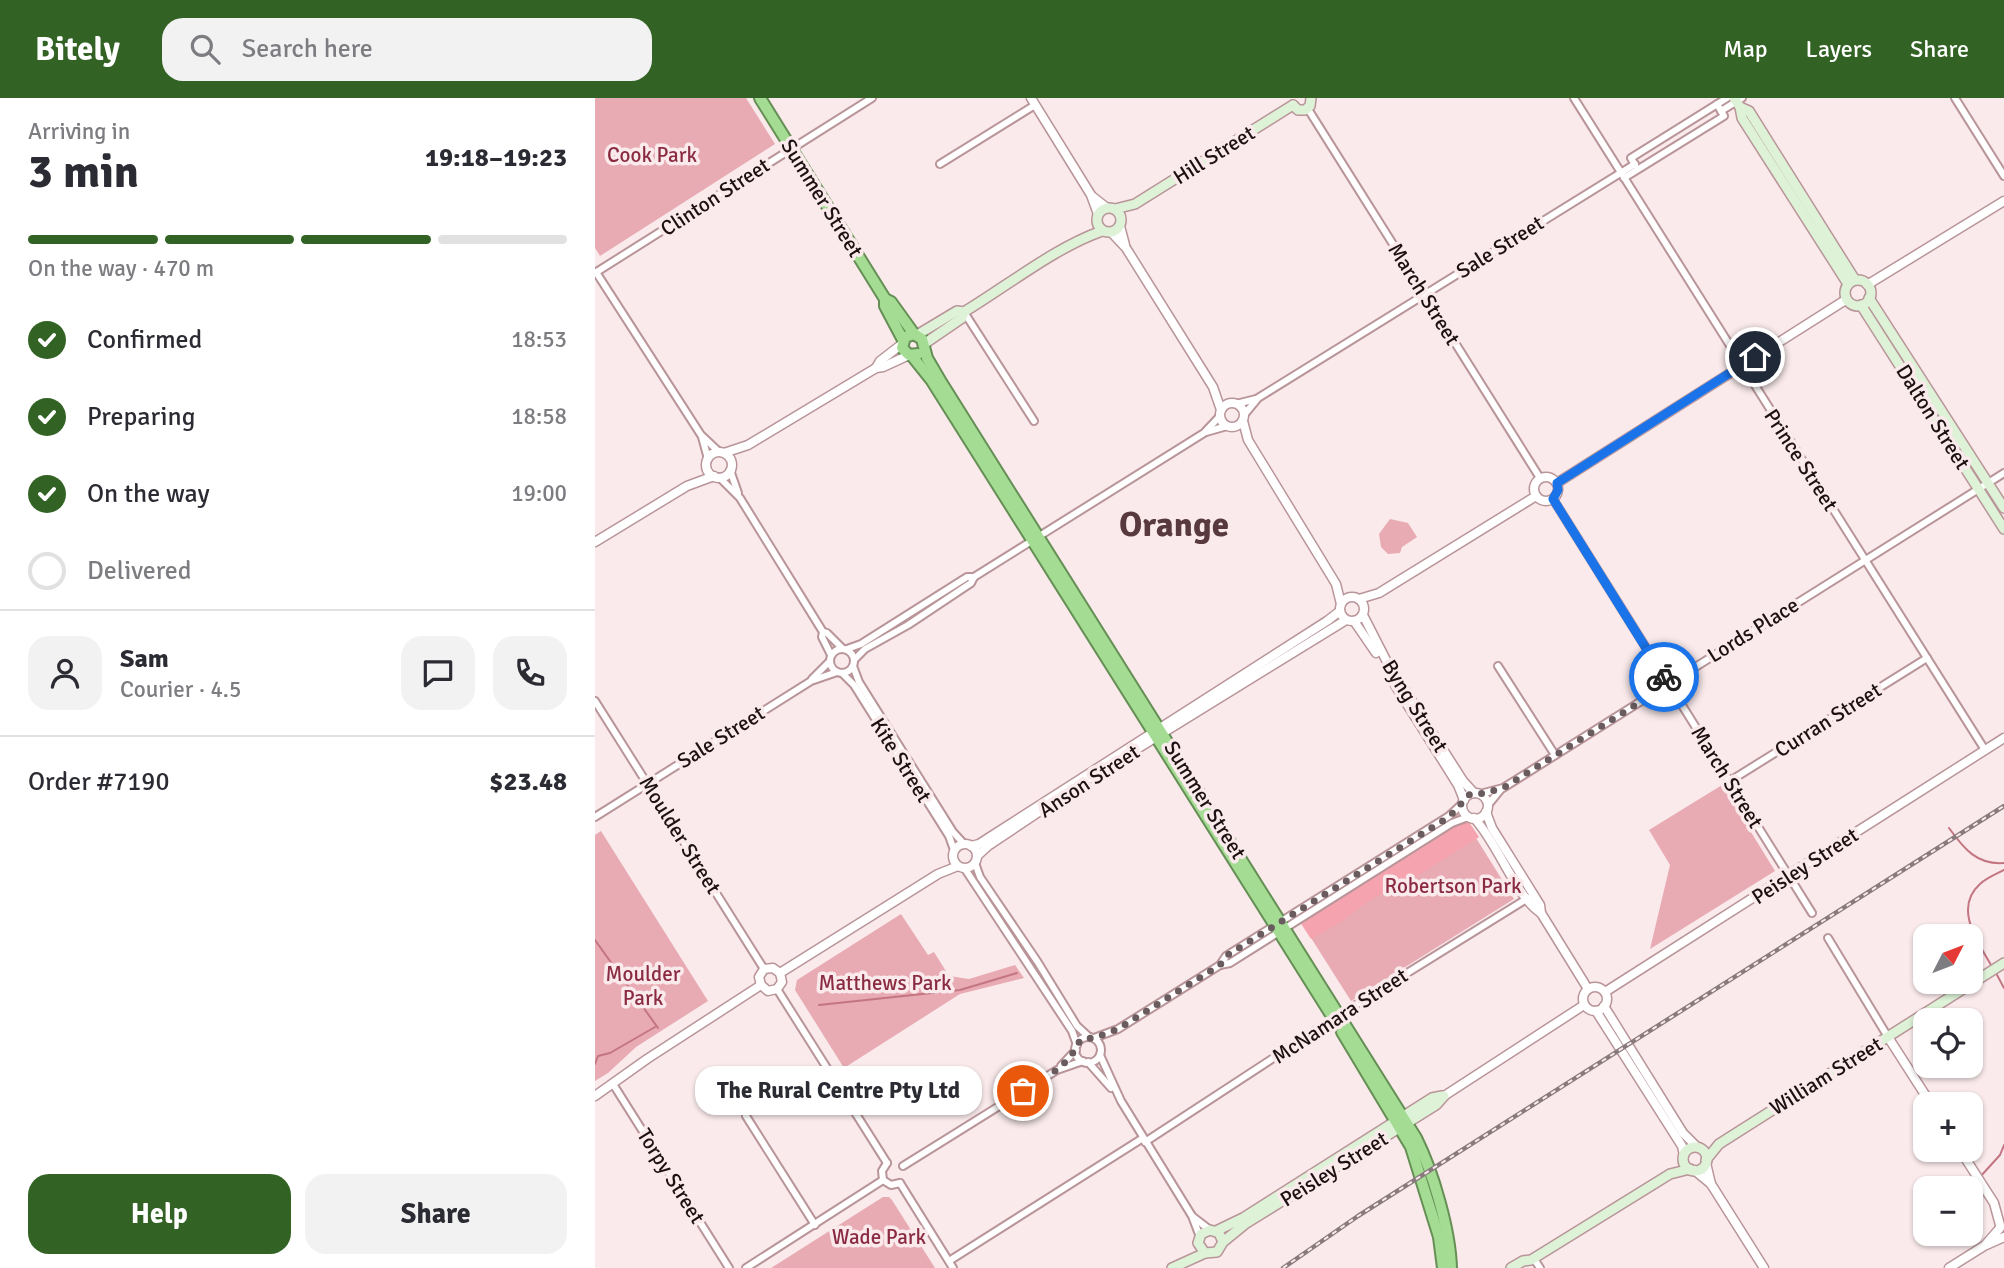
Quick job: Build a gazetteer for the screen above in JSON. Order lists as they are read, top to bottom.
{
  "streets": {
    "highway": ["Summer Street"],
    "main road": [
      "Hill Street",
      "Dalton Street",
      "Peisley Street",
      "William Street"
    ],
    "street": [
      "Clinton Street",
      "Sale Street",
      "March Street",
      "Prince Street",
      "Lords Place",
      "Byng Street",
      "Curran Street",
      "Kite Street",
      "Anson Street",
      "Moulder Street",
      "McNamara Street",
      "Torpy Street"
    ]
  },
  "crossings": [
    ["Clinton Street", "Summer Street"],
    ["Summer Street", "Anson Street"],
    ["Summer Street", "Peisley Street"],
    ["Summer Street", "McNamara Street"],
    ["Sale Street", "March Street"],
    ["Sale Street", "Prince Street"],
    ["Sale Street", "Kite Street"],
    ["Sale Street", "Moulder Street"],
    ["March Street", "Lords Place"],
    ["March Street", "Curran Street"],
    ["March Street", "Peisley Street"],
    ["Dalton Street", "Lords Place"],
    ["Prince Street", "Lords Place"],
    ["Prince Street", "Curran Street"],
    ["Prince Street", "Peisley Street"],
    ["Lords Place", "Byng Street"],
    ["Byng Street", "Anson Street"],
    ["Kite Street", "Anson Street"]
  ],
  "districts": ["Orange"],
  "parks": [
    "Cook Park",
    "Robertson Park",
    "Moulder Park",
    "Matthews Park",
    "Wade Park"
  ],
  "places": ["The Rural Centre Pty Ltd"],
  "north": "top right",
  "page": {
    "header": "Bitely",
    "search": "Search here",
    "nav": ["Map", "Layers", "Share"],
    "heading": ["3 min", "Arriving in", "19:18–19:23"],
    "panel": [
      "Sam",
      "Courier · 4.5",
      "Order #7190",
      "$23.48"
    ],
    "bar": "On the way · 470 m",
    "list": [
      ["Confirmed", "18:53"],
      ["Preparing", "18:58"],
      ["On the way", "19:00"],
      "Delivered"
    ],
    "map_buttons": ["+", "−"],
    "bubble": "The Rural Centre Pty Ltd",
    "buttons": ["Help", "Share"]
  }
}
